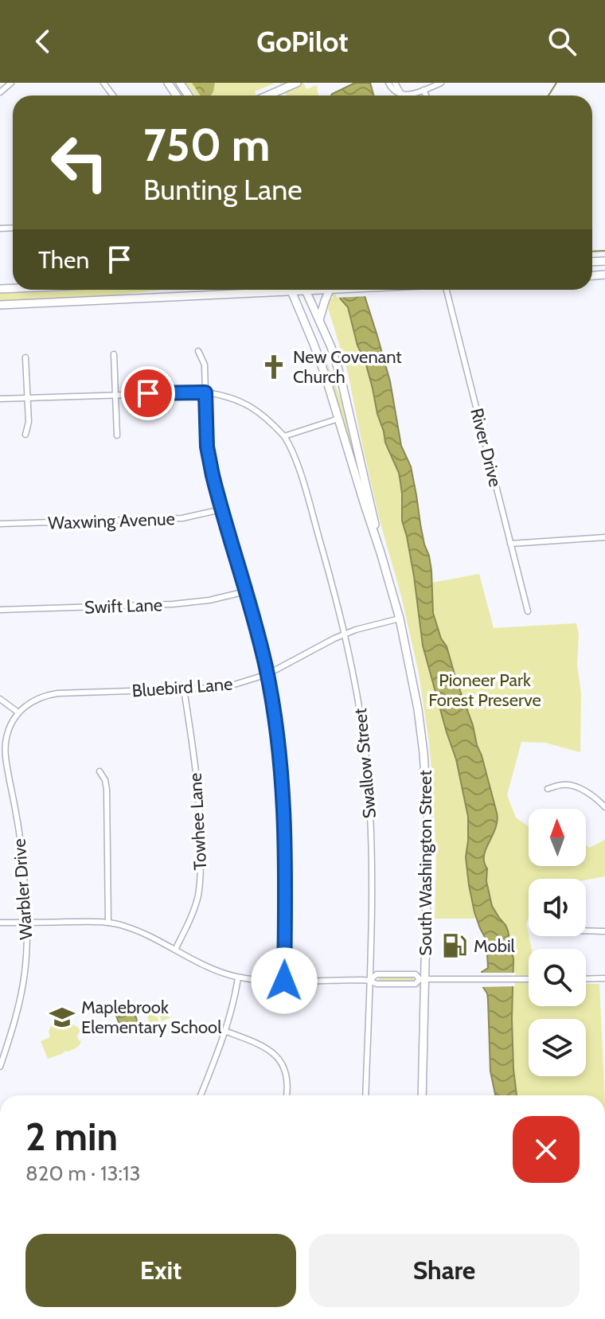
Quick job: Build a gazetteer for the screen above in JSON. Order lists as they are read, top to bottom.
{
  "streets": {
    "main road": ["South Washington Street"],
    "street": [
      "River Drive",
      "Waxwing Avenue",
      "Swift Lane",
      "Bluebird Lane",
      "Swallow Street",
      "Towhee Lane",
      "Warbler Drive"
    ]
  },
  "crossings": [
    ["Bluebird Lane", "Swallow Street"],
    ["Bluebird Lane", "Towhee Lane"],
    ["Bluebird Lane", "South Washington Street"],
    ["Bluebird Lane", "Warbler Drive"]
  ],
  "parks": ["Pioneer Park Forest Preserve"],
  "places": {
    "church": ["New Covenant Church"],
    "fuel station": ["Mobil"],
    "school or university": ["Maplebrook Elementary School"]
  },
  "north": "top",
  "page": {
    "header": "GoPilot",
    "turn": ["750 m", "Bunting Lane"],
    "then": "Then",
    "heading": ["2 min", "820 m · 13:13"],
    "buttons": ["Exit", "Share"]
  }
}
